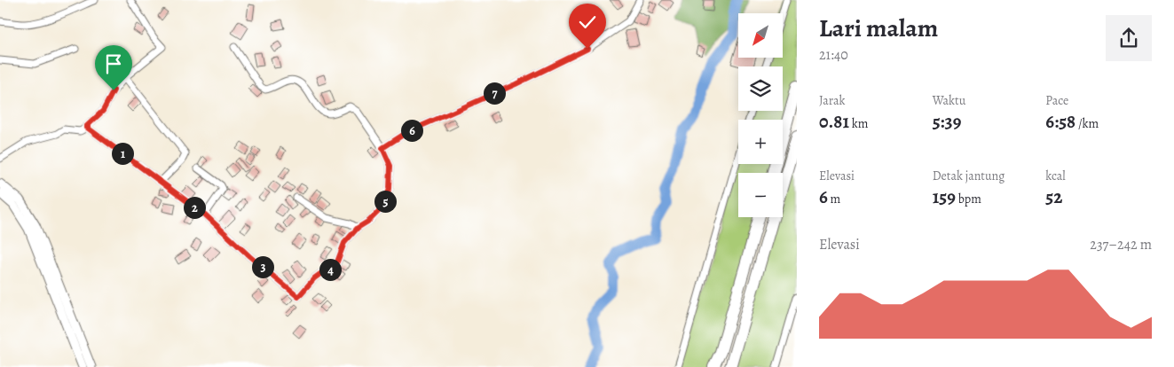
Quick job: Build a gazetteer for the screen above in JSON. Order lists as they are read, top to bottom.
{
  "north": "bottom left",
  "page": {
    "heading": ["Lari malam", "21:40"],
    "map_buttons": ["+", "−"],
    "stats": [
      ["Jarak", "0.81 km"],
      ["Waktu", "5:39"],
      ["Pace", "6:58 /km"],
      ["Elevasi", "6 m"],
      ["Detak jantung", "159 bpm"],
      ["kcal", "52"]
    ],
    "pins": [
      "7",
      "6",
      "1",
      "5",
      "2",
      "3",
      "4"
    ],
    "chart": ["Elevasi", "237–242 m"]
  }
}
